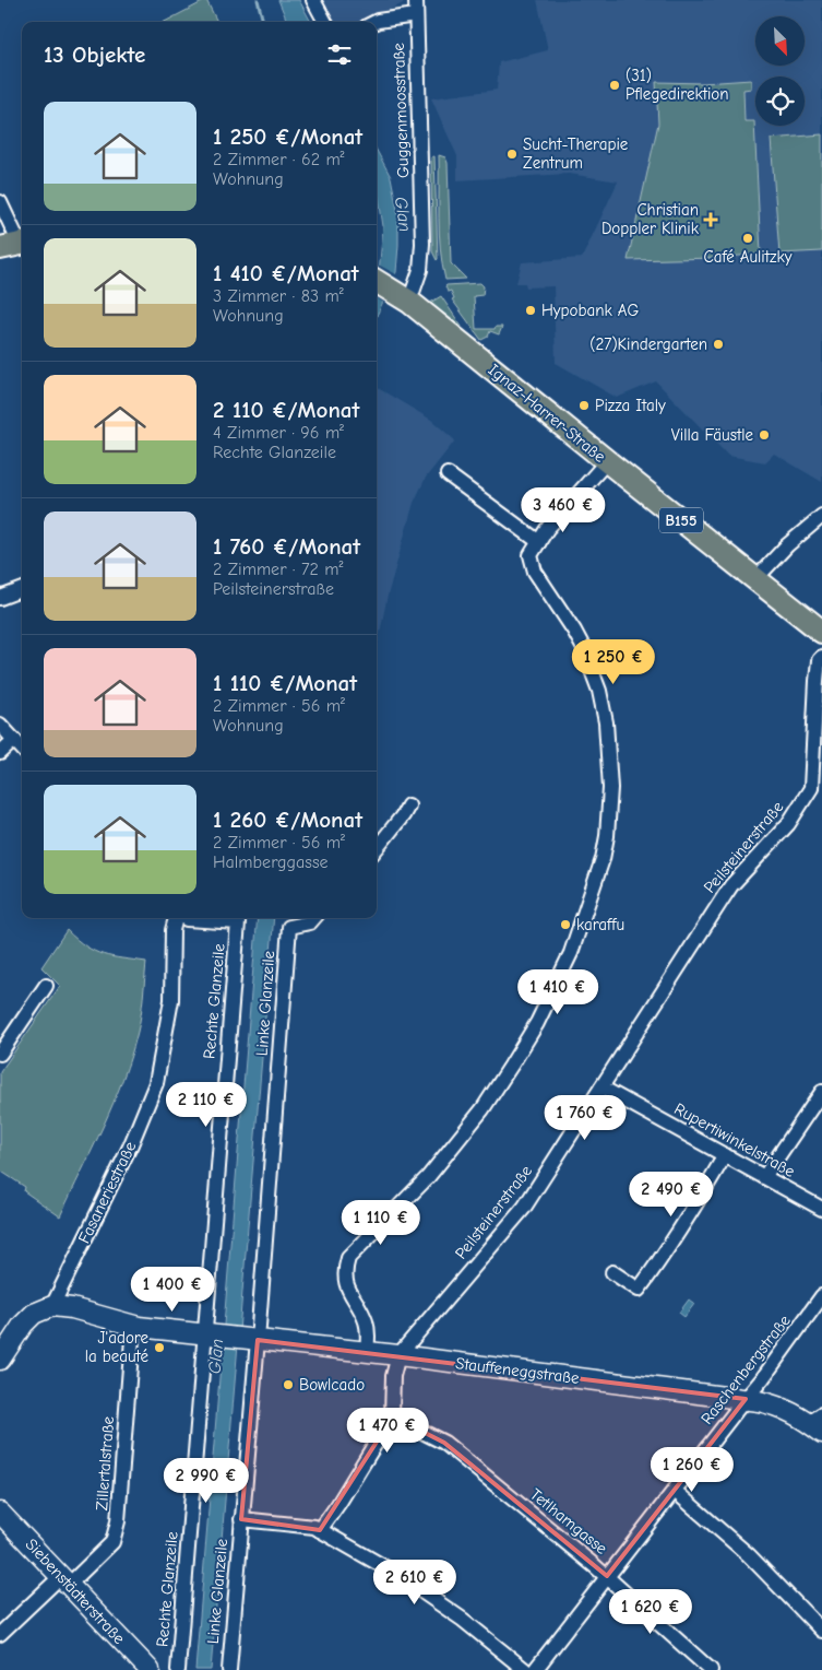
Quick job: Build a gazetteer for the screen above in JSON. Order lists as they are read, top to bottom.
{
  "streets": {
    "main road": ["Ignaz-Harrer-Straße", "B155"],
    "street": [
      "Guggenmoosstraße",
      "Peilsteinerstraße",
      "Rechte Glanzeile",
      "Linke Glanzeile",
      "Rupertiwinkelstraße",
      "Fasaneriestraße",
      "Raschenbergstraße",
      "Stauffeneggstraße",
      "Zillertalstraße",
      "Tetlhamgasse",
      "Siebenstädterstraße"
    ]
  },
  "crossings": [
    ["Guggenmoosstraße", "Ignaz-Harrer-Straße"],
    ["Peilsteinerstraße", "Rupertiwinkelstraße"],
    ["Peilsteinerstraße", "Stauffeneggstraße"],
    ["Rechte Glanzeile", "Stauffeneggstraße"],
    ["Linke Glanzeile", "Stauffeneggstraße"],
    ["Raschenbergstraße", "Stauffeneggstraße"],
    ["Raschenbergstraße", "Tetlhamgasse"],
    ["Zillertalstraße", "Siebenstädterstraße"]
  ],
  "water": ["Glan"],
  "places": {
    "other": [
      "(31) Pflegedirektion",
      "Sucht-Therapie Zentrum",
      "Café Aulitzky",
      "Hypobank AG",
      "(27)Kindergarten",
      "Pizza Italy",
      "Villa Fäustle",
      "karaffu",
      "J'adore la beauté",
      "Bowlcado"
    ],
    "health": ["Christian Doppler Klinik"]
  },
  "north": "bottom right",
  "page": {
    "heading": "13 Objekte",
    "list": [
      {
        "name": "1 250 €/Monat",
        "note": "2 Zimmer · 62 m² · Wohnung"
      },
      {
        "name": "1 410 €/Monat",
        "note": "3 Zimmer · 83 m² · Wohnung"
      },
      {
        "name": "2 110 €/Monat",
        "note": "4 Zimmer · 96 m² · Rechte Glanzeile"
      },
      {
        "name": "1 760 €/Monat",
        "note": "2 Zimmer · 72 m² · Peilsteinerstraße"
      },
      {
        "name": "1 110 €/Monat",
        "note": "2 Zimmer · 56 m² · Wohnung"
      },
      {
        "name": "1 260 €/Monat",
        "note": "2 Zimmer · 56 m² · Halmberggasse"
      }
    ],
    "price": [
      "3 460 €",
      "1 250 €",
      "1 410 €",
      "2 110 €",
      "1 760 €",
      "2 490 €",
      "1 110 €",
      "1 400 €",
      "1 470 €",
      "1 260 €",
      "2 990 €",
      "2 610 €",
      "1 620 €"
    ]
  }
}
